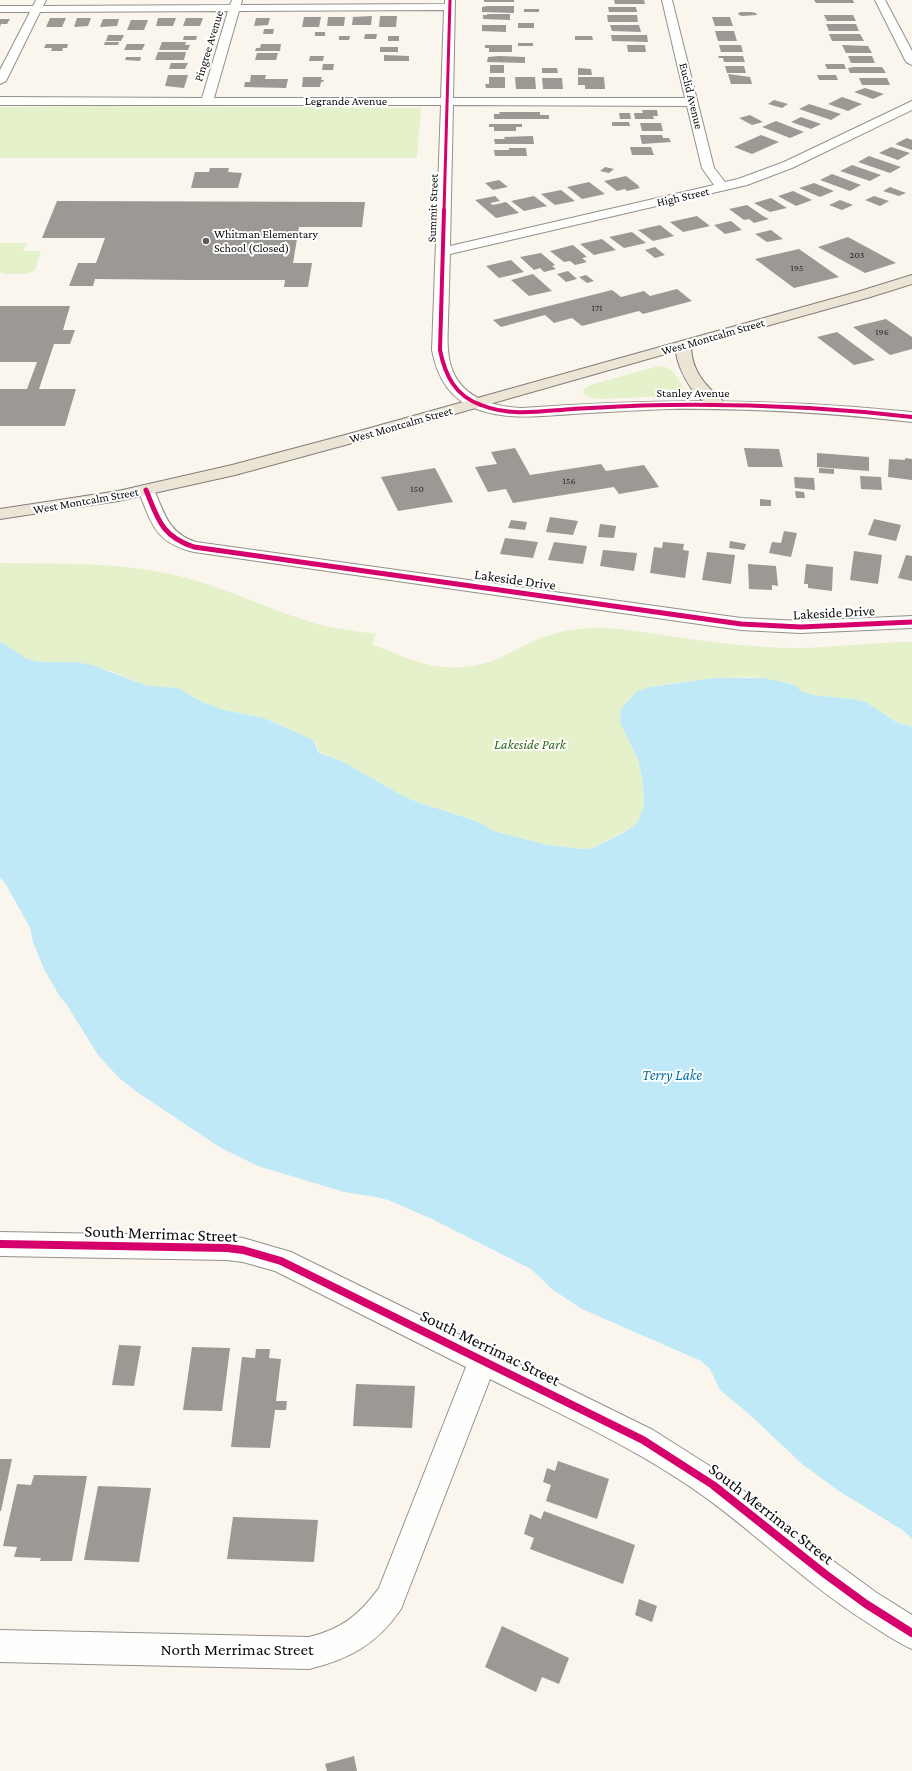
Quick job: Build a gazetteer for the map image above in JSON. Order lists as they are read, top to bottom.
{
  "streets": {
    "main road": ["West Montcalm Street"],
    "street": [
      "Pingree Avenue",
      "Euclid Avenue",
      "Legrande Avenue",
      "High Street",
      "Summit Street",
      "Stanley Avenue",
      "Lakeside Drive",
      "South Merrimac Street",
      "North Merrimac Street"
    ]
  },
  "crossings": [
    ["Pingree Avenue", "Legrande Avenue"],
    ["Euclid Avenue", "Legrande Avenue"],
    ["Euclid Avenue", "High Street"],
    ["Legrande Avenue", "Summit Street"],
    ["High Street", "Summit Street"],
    ["Summit Street", "West Montcalm Street"],
    ["Summit Street", "Stanley Avenue"],
    ["West Montcalm Street", "Stanley Avenue"],
    ["West Montcalm Street", "Lakeside Drive"],
    ["South Merrimac Street", "North Merrimac Street"]
  ],
  "water": ["Terry Lake"],
  "parks": ["Lakeside Park"],
  "places": ["Whitman Elementary School (Closed)"],
  "house_numbers": [
    "203",
    "195",
    "171",
    "196",
    "156",
    "150"
  ]
}
